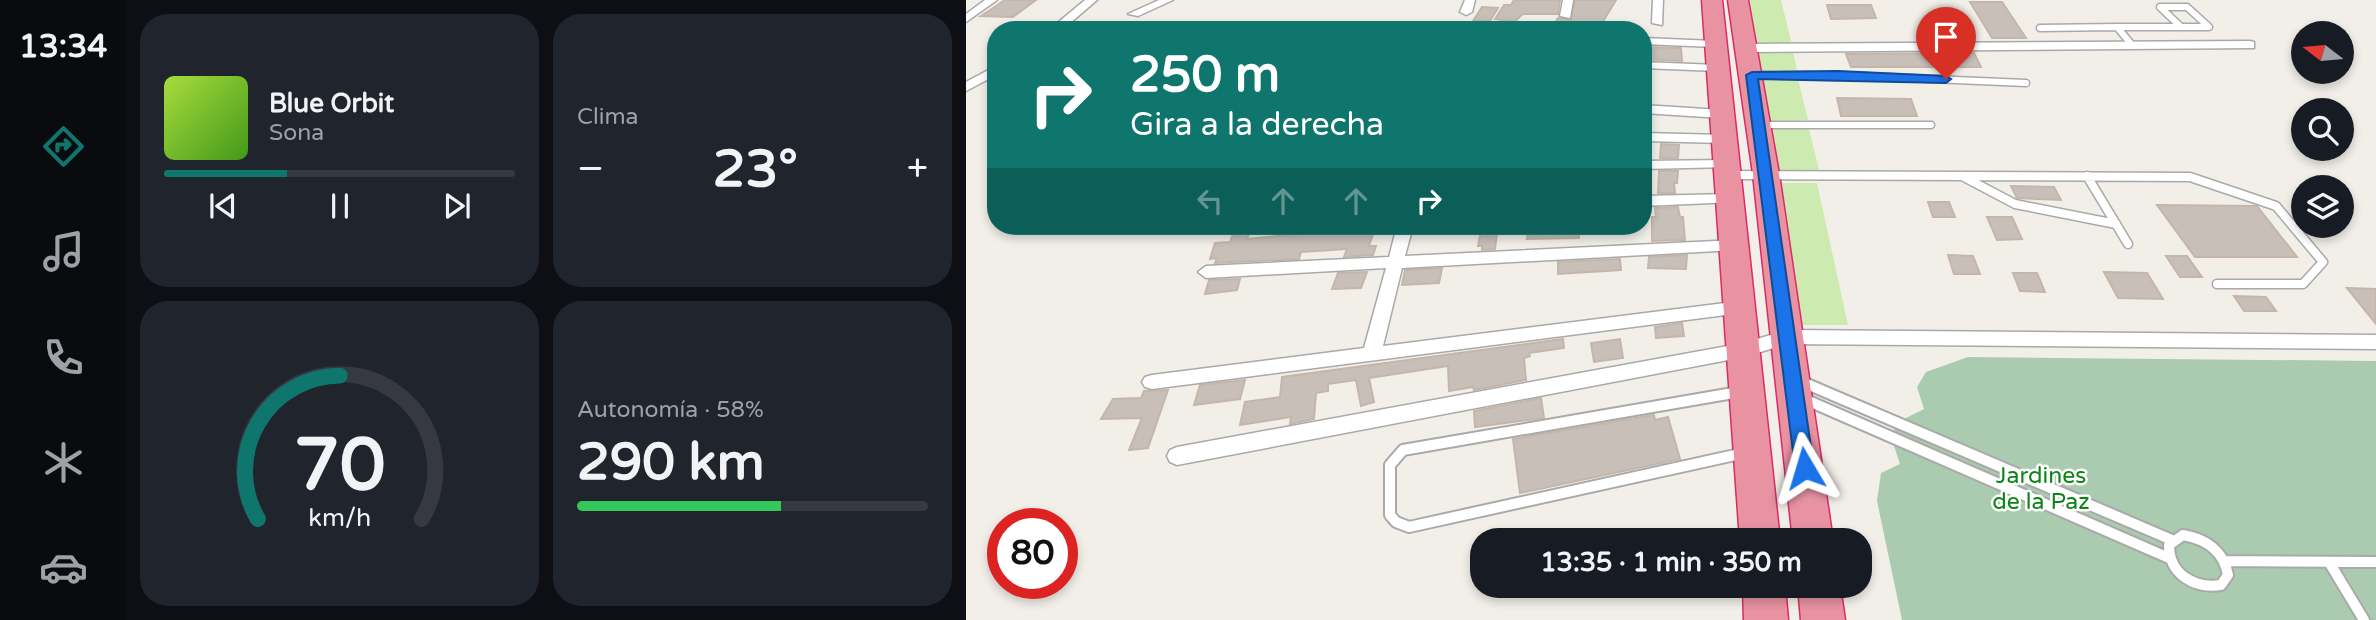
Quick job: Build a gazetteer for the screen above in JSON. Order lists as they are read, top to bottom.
{
  "parks": ["Jardines de la Paz"],
  "north": "left",
  "page": {
    "tabs": "13:34",
    "tile": [
      "Clima",
      ["Autonomía · 58%", "290 km"]
    ],
    "turn": ["250 m", "Gira a la derecha"],
    "song": ["Blue Orbit", "Sona"],
    "heat": ["−", "23°", "+"],
    "limit": "80",
    "trip": "13:35 · 1 min · 350 m",
    "gauge": ["70", "km/h"]
  }
}
